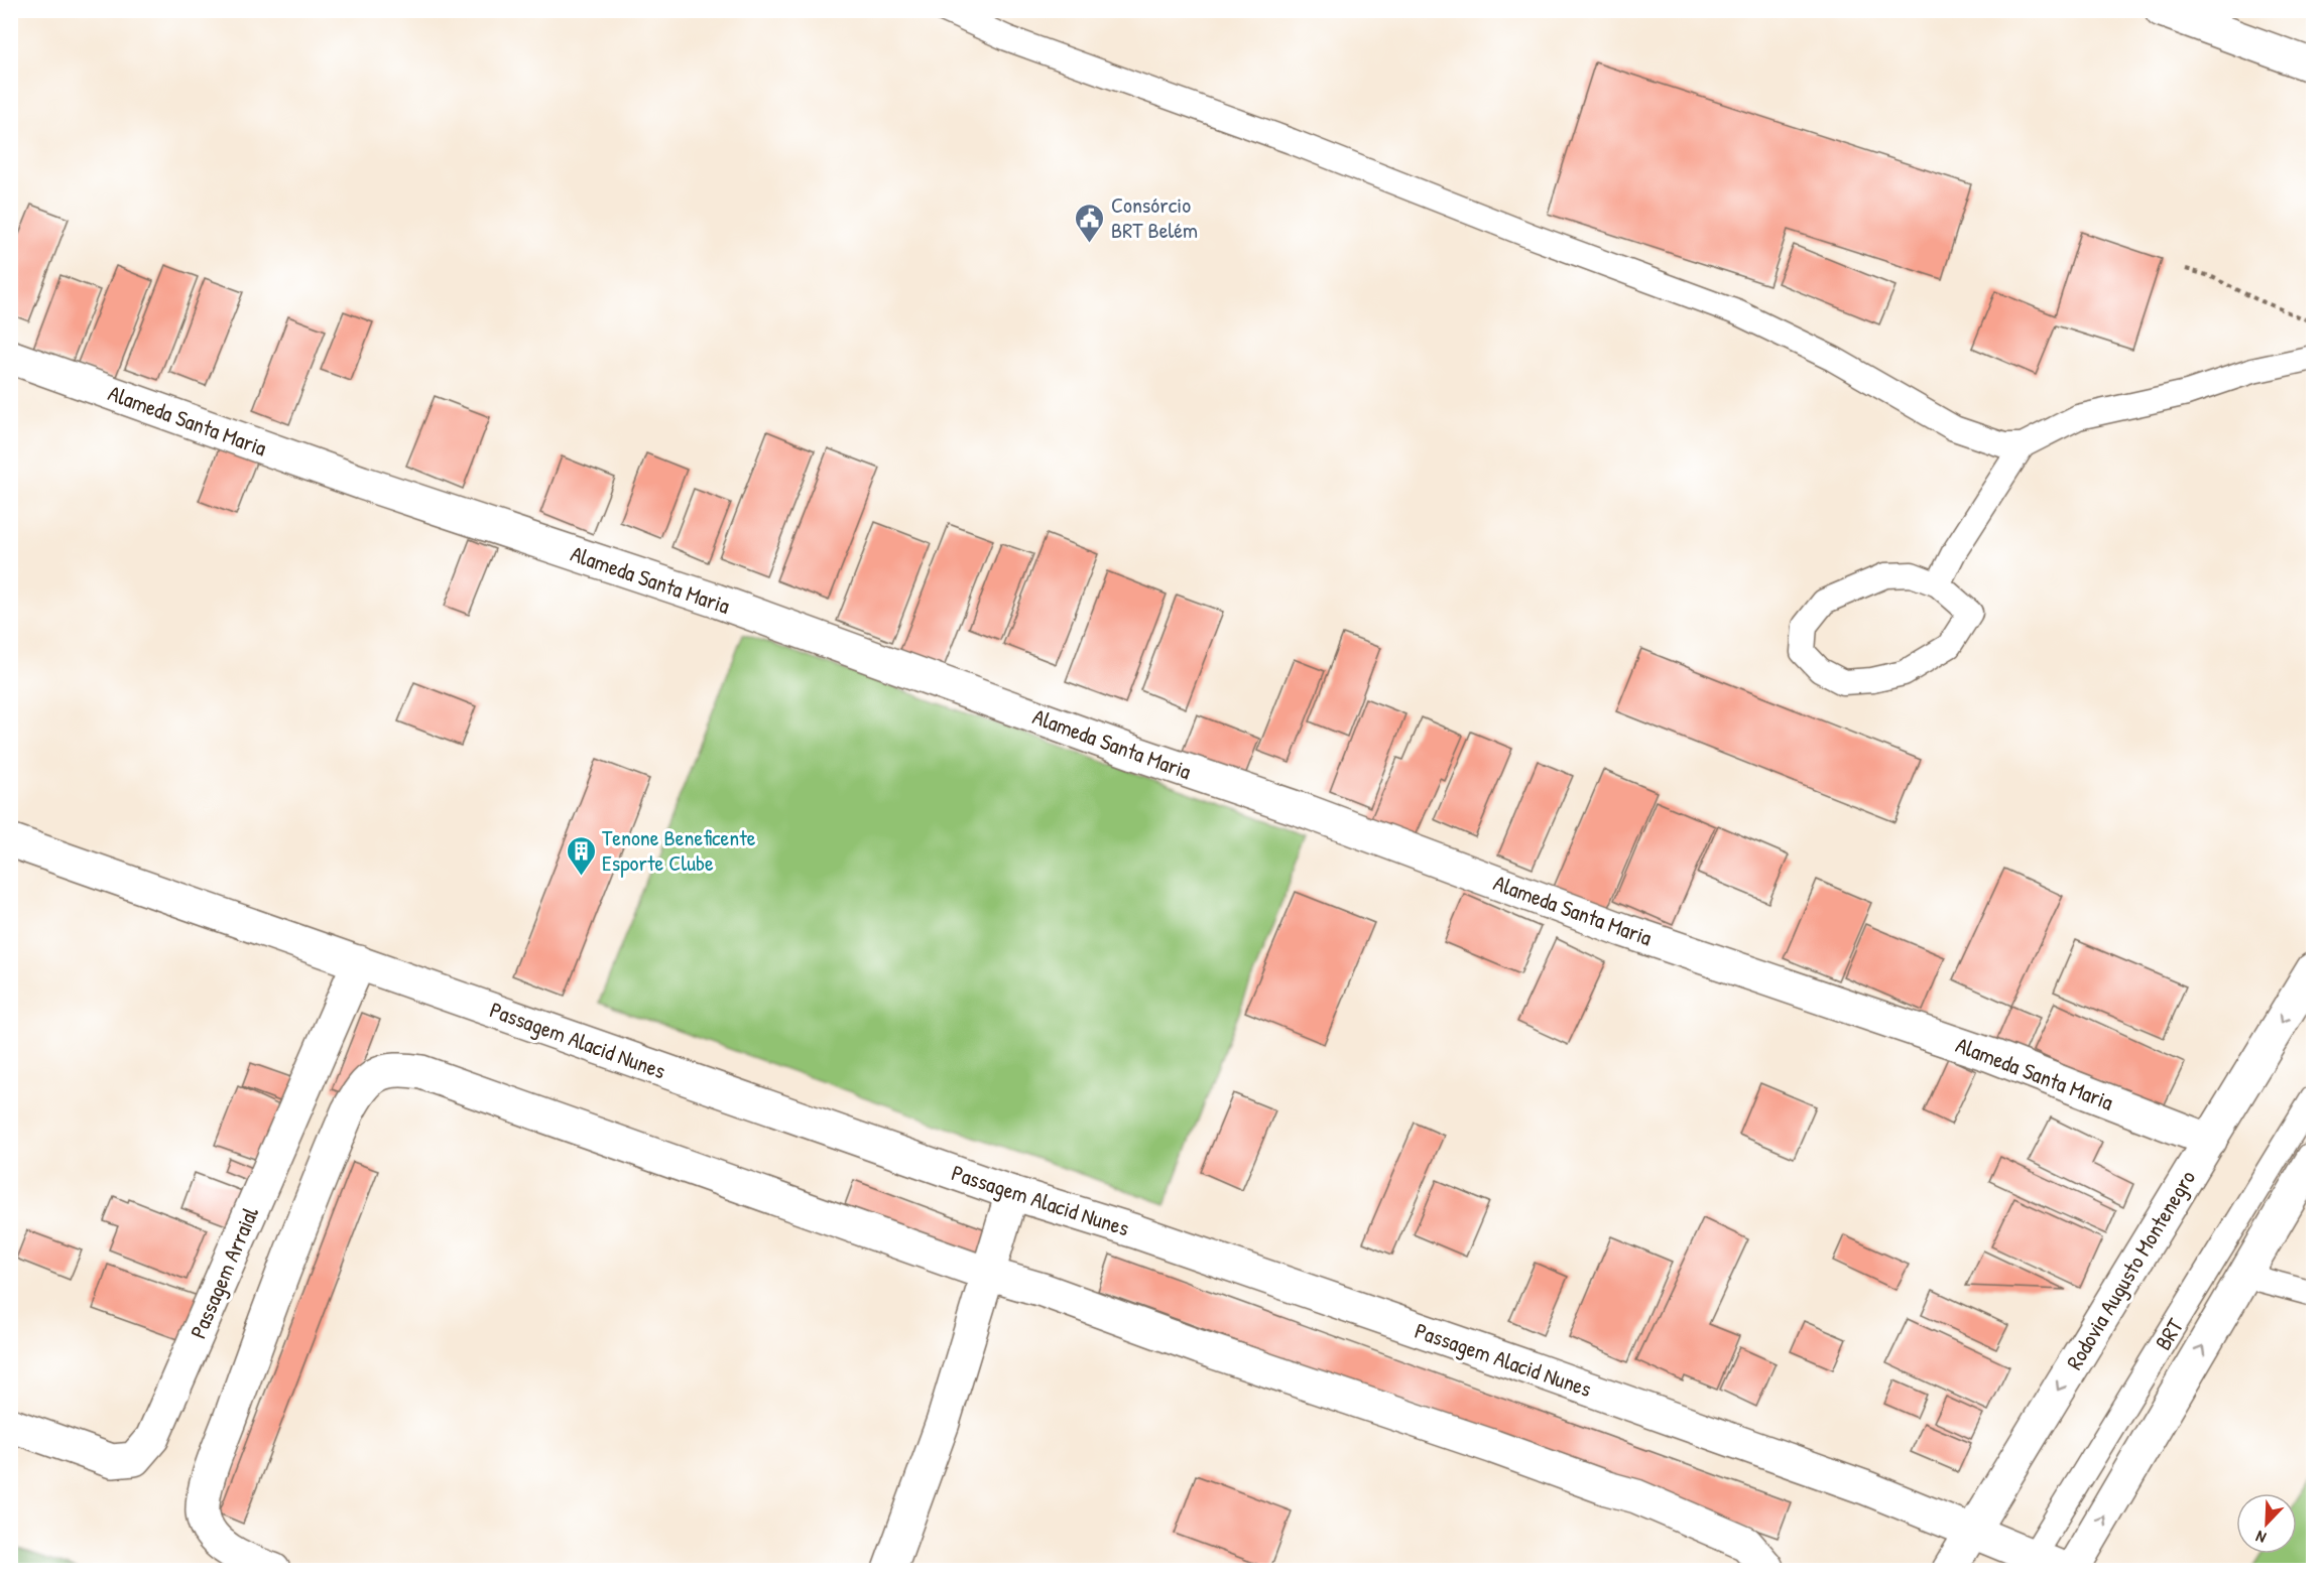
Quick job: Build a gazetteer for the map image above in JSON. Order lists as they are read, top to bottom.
{
  "streets": {
    "street": [
      "Alameda Santa Maria",
      "Passagem Alacid Nunes",
      "Rodovia Augusto Montenegro",
      "Passagem Arraial"
    ],
    "lane": ["BRT"]
  },
  "crossings": [
    ["Alameda Santa Maria", "Rodovia Augusto Montenegro"],
    ["Passagem Alacid Nunes", "Rodovia Augusto Montenegro"],
    ["Passagem Alacid Nunes", "Passagem Arraial"],
    ["Passagem Alacid Nunes", "BRT"]
  ],
  "places": {
    "public building": ["Consórcio BRT Belém"],
    "building": ["Tenone Beneficente Esporte Clube"]
  },
  "north": "bottom left"
}
